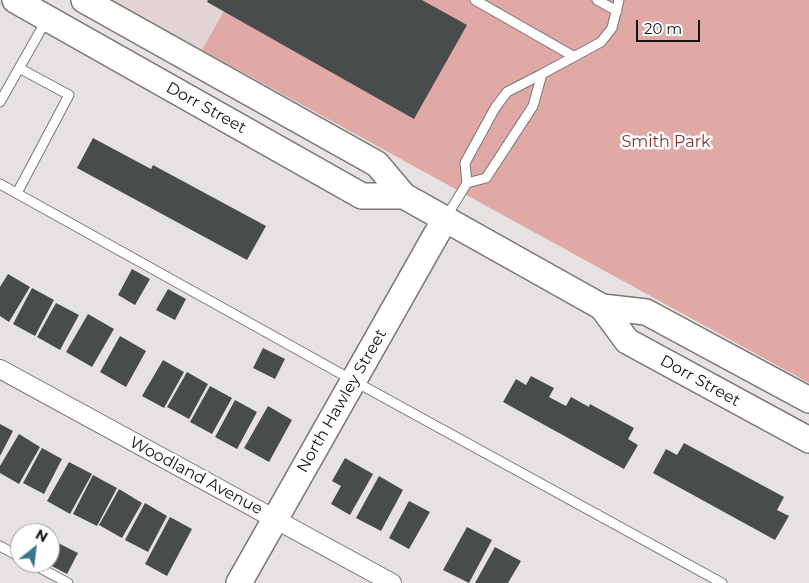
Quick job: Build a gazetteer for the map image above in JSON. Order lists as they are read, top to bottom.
{
  "streets": {
    "main road": ["Dorr Street", "North Hawley Street"],
    "street": ["Woodland Avenue"]
  },
  "crossings": [
    ["Dorr Street", "North Hawley Street"],
    ["North Hawley Street", "Woodland Avenue"]
  ],
  "parks": ["Smith Park"],
  "scale_bar": "20 m",
  "north": "top right"
}
